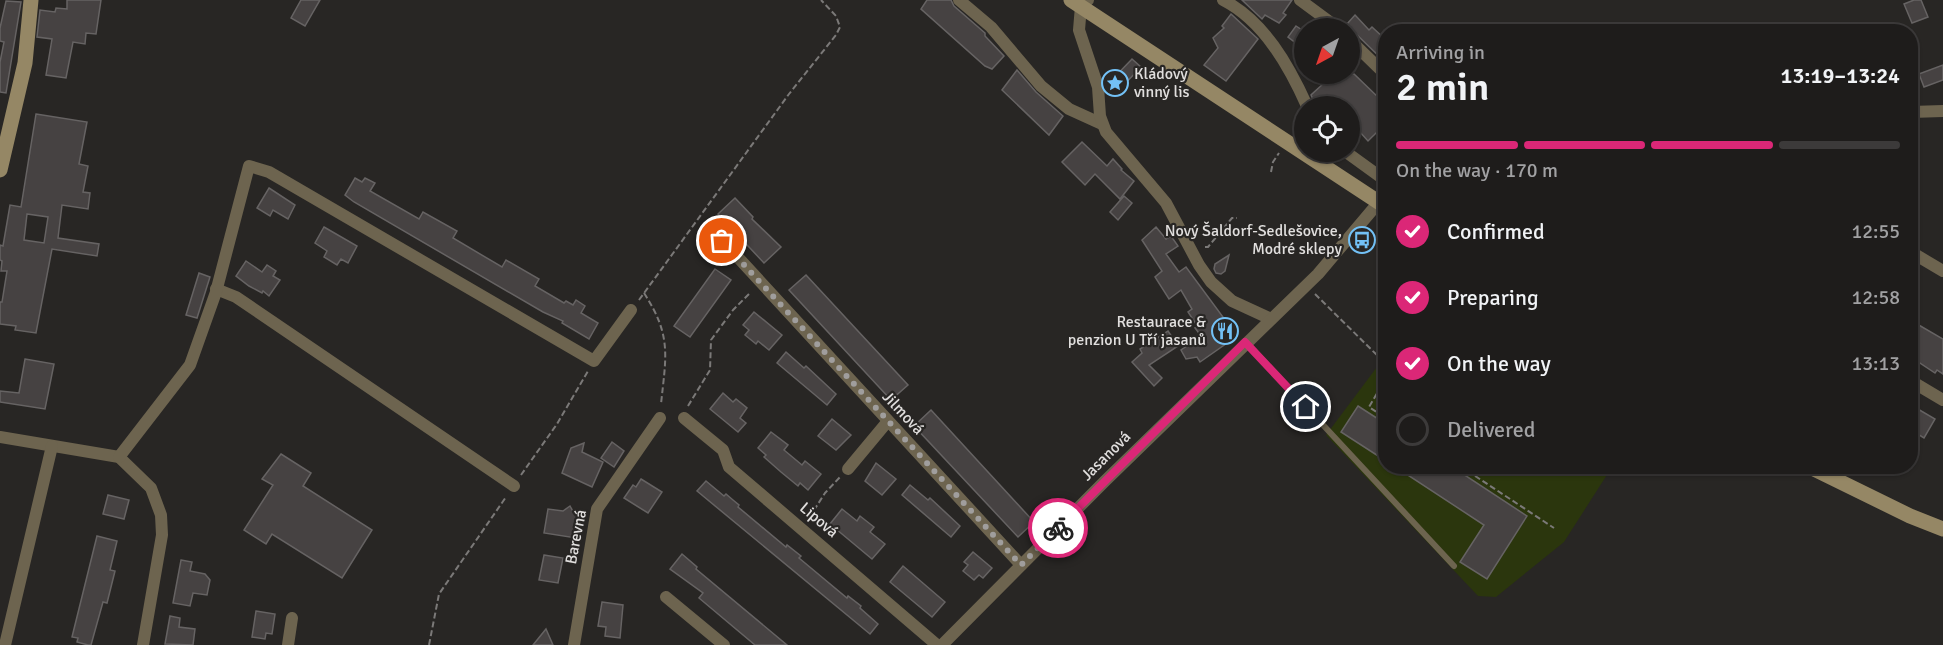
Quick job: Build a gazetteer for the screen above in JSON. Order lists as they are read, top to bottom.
{
  "streets": {
    "street": [
      "Jilmová",
      "Jasanová",
      "Lipová",
      "Barevná"
    ]
  },
  "crossings": [
    ["Jilmová", "Jasanová"]
  ],
  "places": {
    "place": ["Kládový vinný lis"],
    "bus stop": ["Nový Šaldorf-Sedlešovice, Modré sklepy"],
    "restaurant": ["Restaurace & penzion U Tří jasanů"]
  },
  "north": "bottom left",
  "page": {
    "heading": ["2 min", "Arriving in", "13:19–13:24"],
    "bar": "On the way · 170 m",
    "list": [
      ["Confirmed", "12:55"],
      ["Preparing", "12:58"],
      ["On the way", "13:13"],
      "Delivered"
    ]
  }
}
